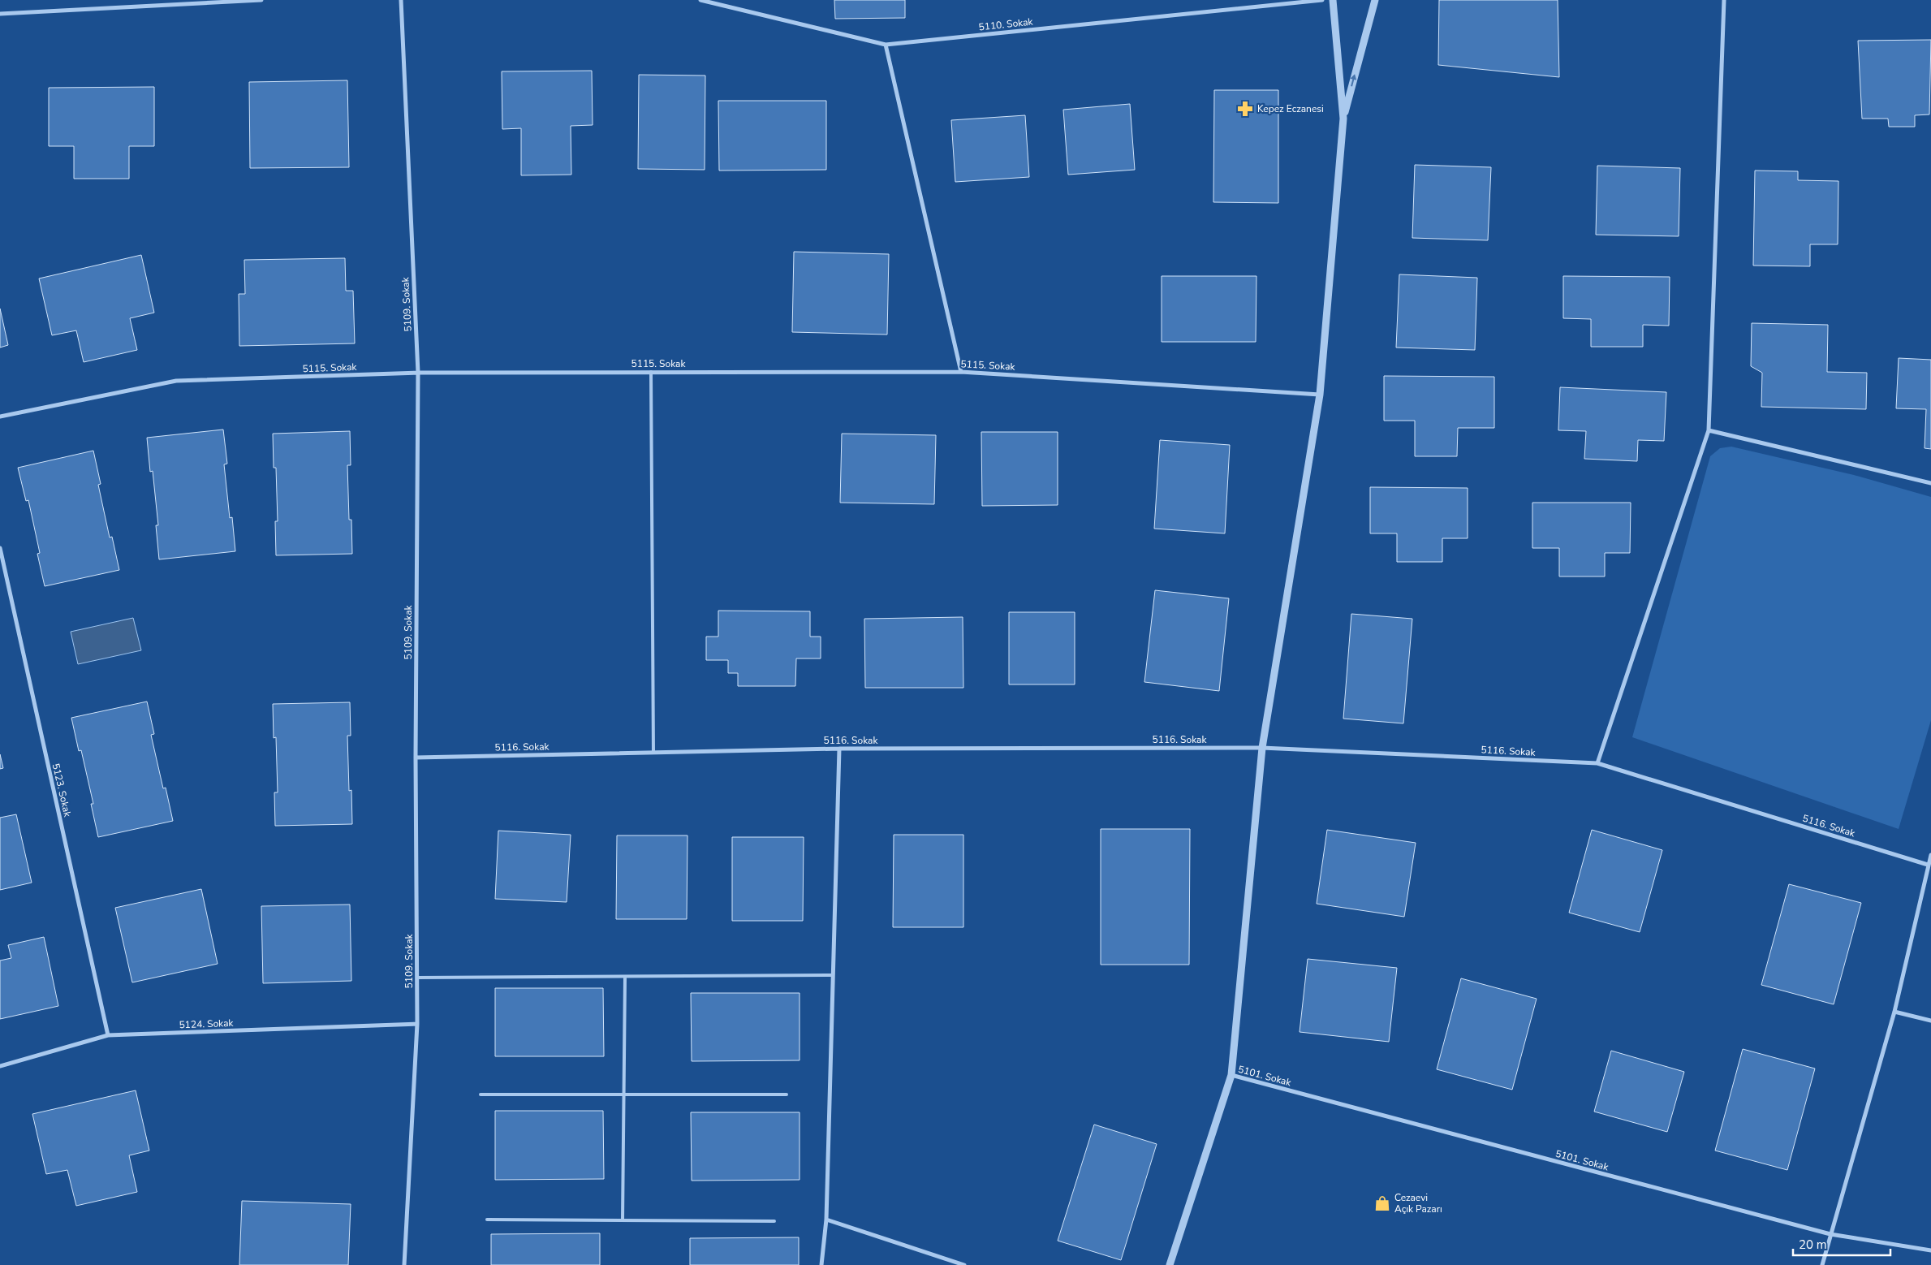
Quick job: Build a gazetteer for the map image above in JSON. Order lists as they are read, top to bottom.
{
  "streets": {
    "street": [
      "5110. Sokak",
      "5109. Sokak",
      "5115. Sokak",
      "5116. Sokak",
      "5123. Sokak",
      "5124. Sokak",
      "5101. Sokak"
    ]
  },
  "crossings": [
    ["5109. Sokak", "5115. Sokak"],
    ["5109. Sokak", "5116. Sokak"],
    ["5109. Sokak", "5124. Sokak"],
    ["5123. Sokak", "5124. Sokak"]
  ],
  "places": {
    "pharmacy": ["Kepez Eczanesi"],
    "shop": ["Cezaevi Açık Pazarı"]
  },
  "scale_bar": "20 m"
}
